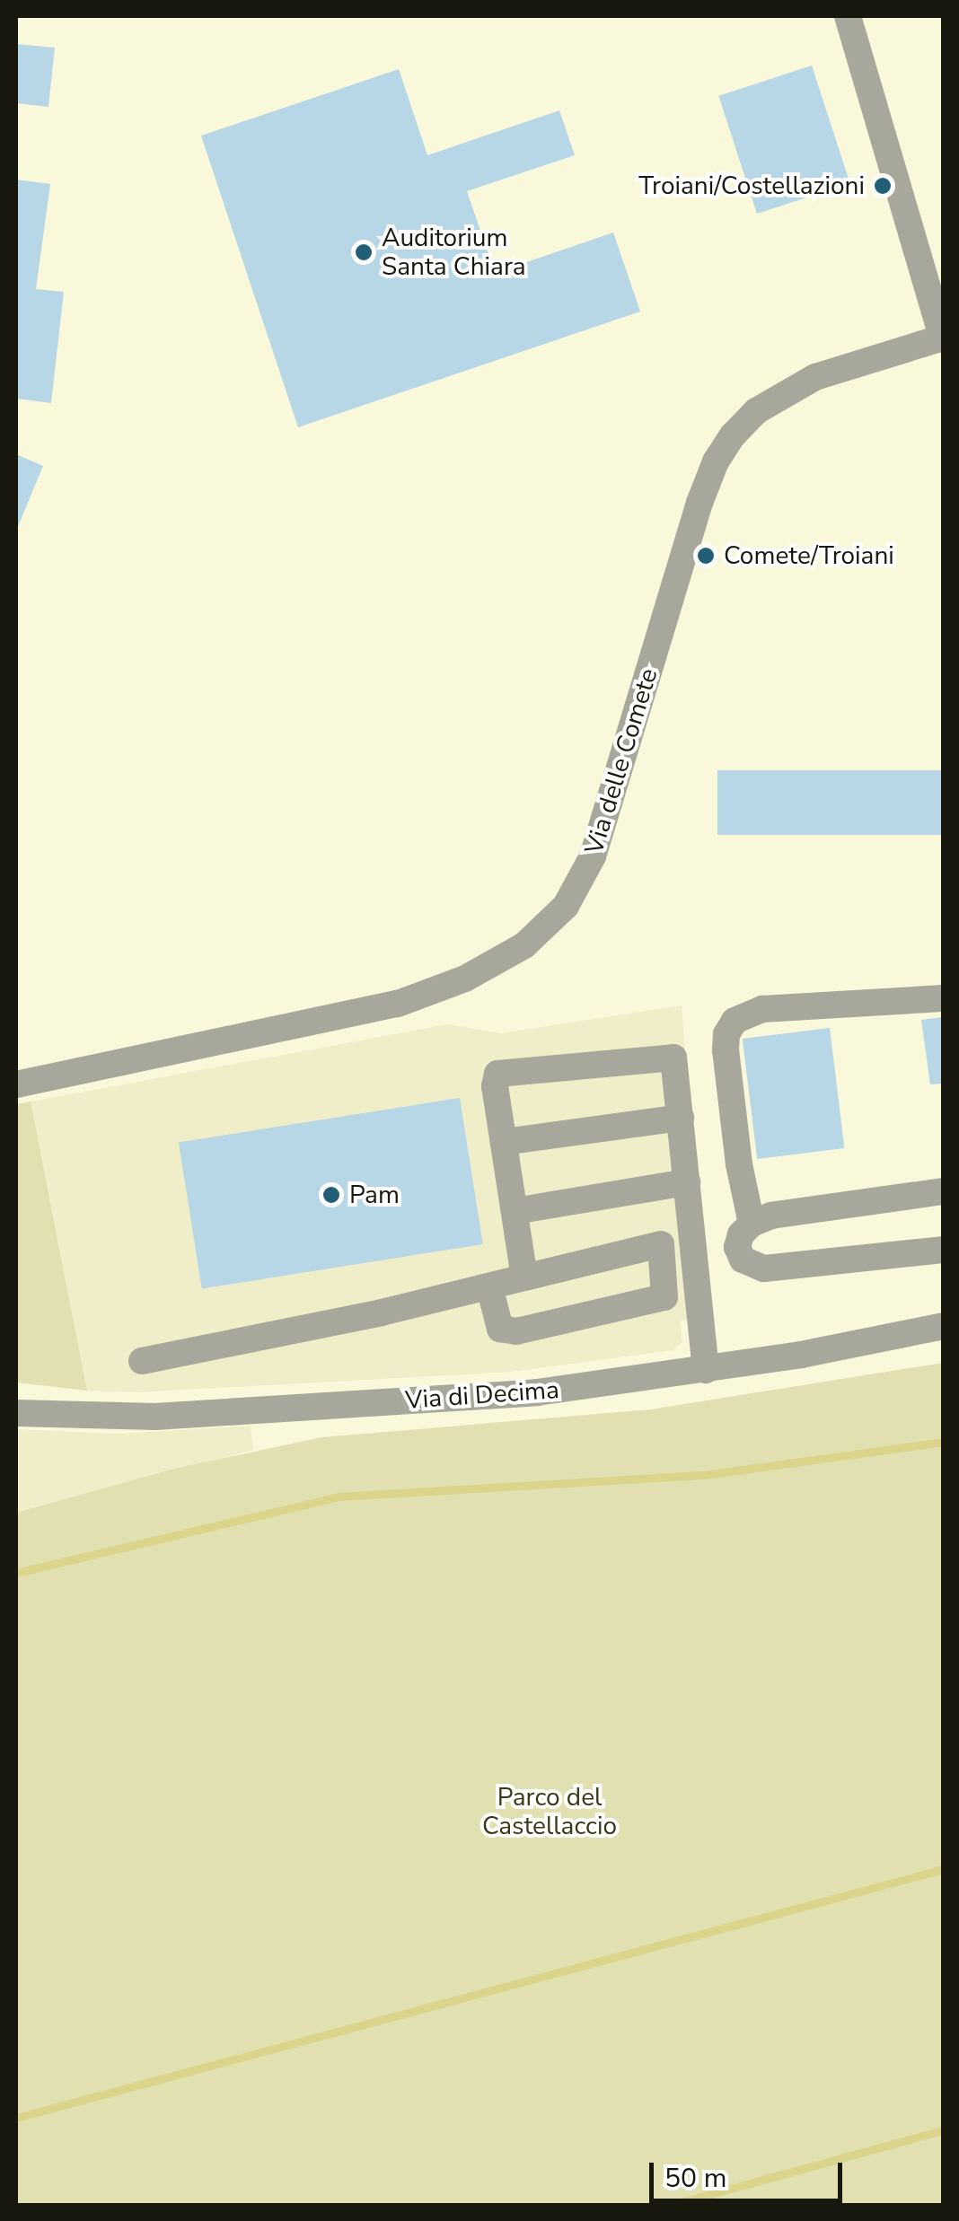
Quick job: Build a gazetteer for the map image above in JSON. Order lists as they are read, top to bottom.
{
  "streets": {
    "street": ["Via delle Comete", "Via di Decima"]
  },
  "parks": ["Parco del Castellaccio"],
  "places": [
    "Troiani/Costellazioni",
    "Auditorium Santa Chiara",
    "Comete/Troiani",
    "Pam"
  ],
  "scale_bar": "50 m"
}
